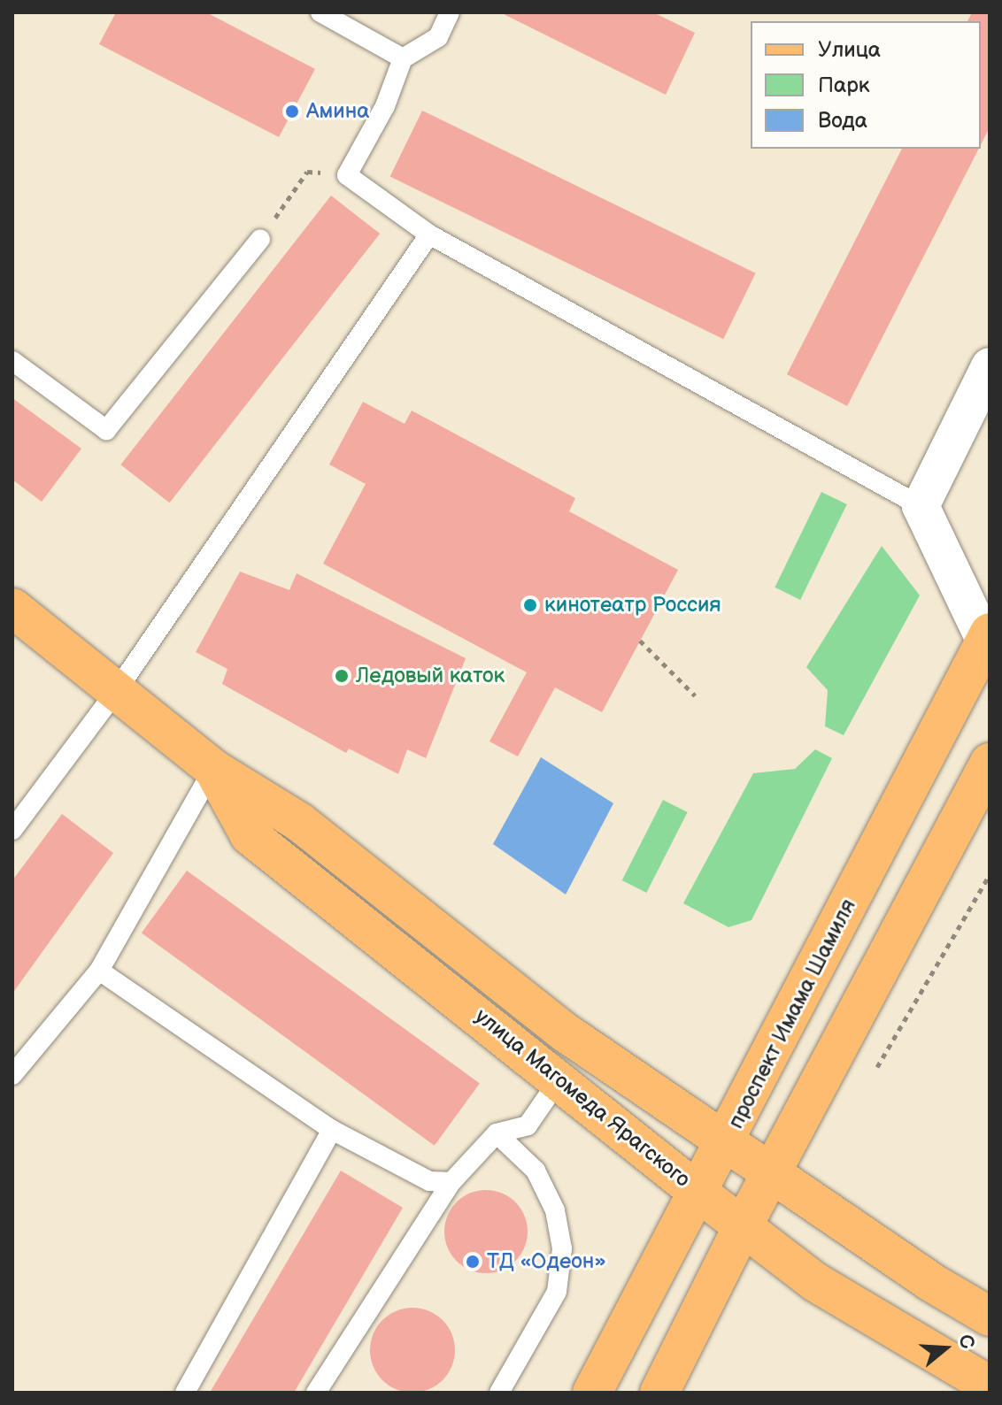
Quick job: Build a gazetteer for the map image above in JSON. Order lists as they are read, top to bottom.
{
  "streets": {
    "main road": ["проспект Имама Шамиля", "улица Магомеда Ярагского"]
  },
  "crossings": [
    ["проспект Имама Шамиля", "улица Магомеда Ярагского"]
  ],
  "places": [
    "Амина",
    "кинотеатр Россия",
    "Ледовый каток",
    "ТД «Одеон»"
  ],
  "legend": ["Улица", "Парк", "Вода"],
  "north": "right"
}
